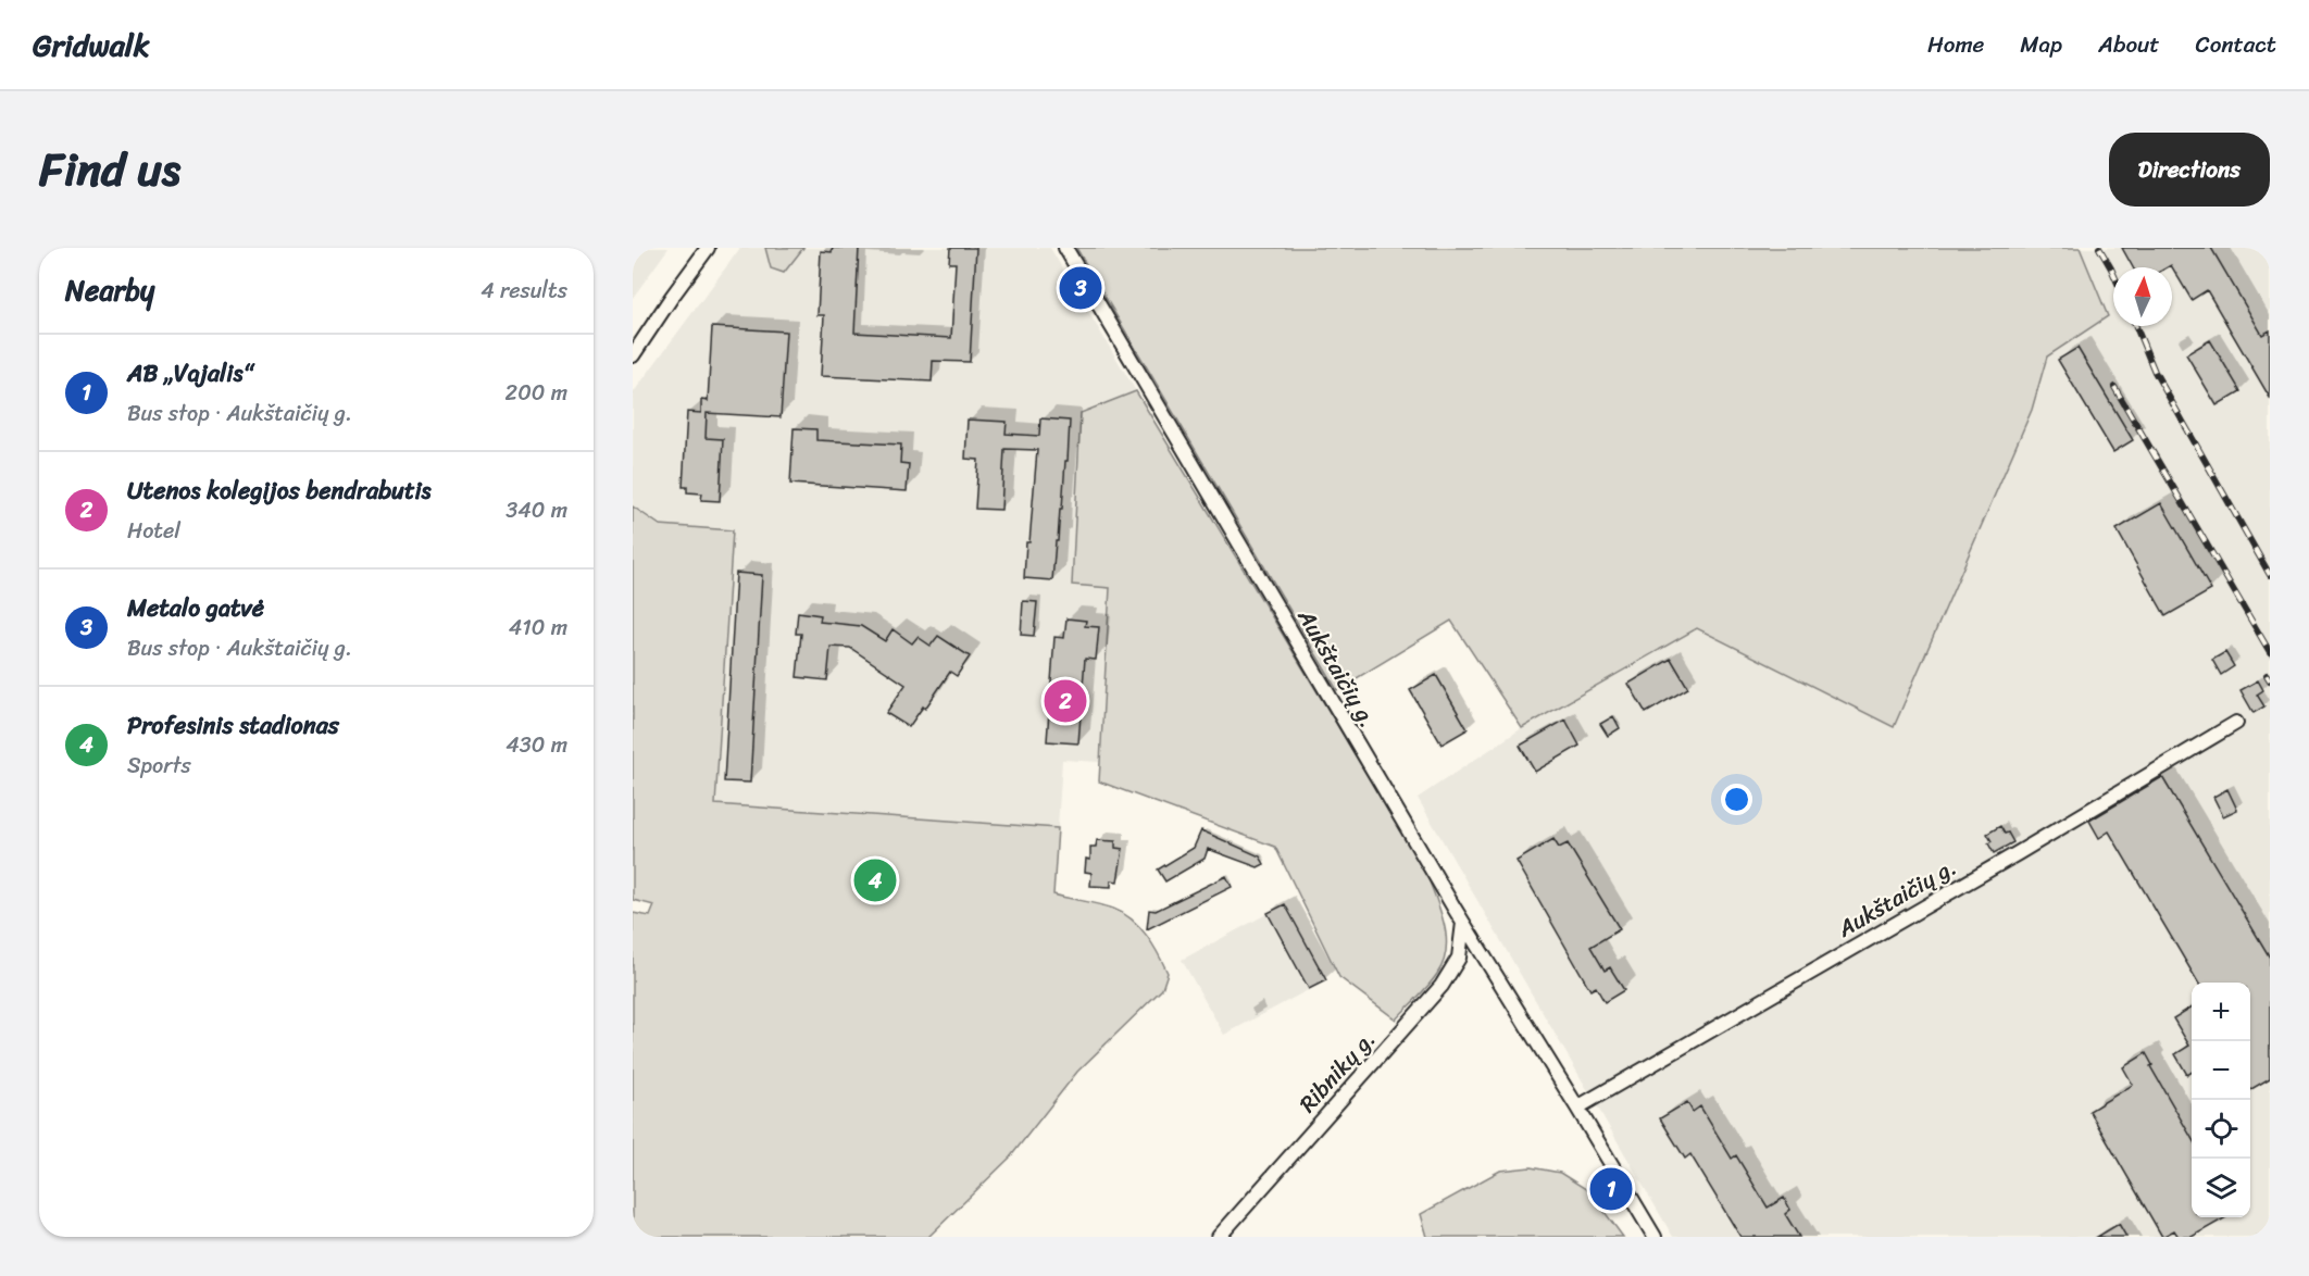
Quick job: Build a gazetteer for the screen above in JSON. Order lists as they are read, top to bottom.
{
  "streets": {
    "street": ["Aukštaičių g.", "Ribnikų g."]
  },
  "crossings": [
    ["Aukštaičių g.", "Ribnikų g."]
  ],
  "north": "top",
  "page": {
    "header": "Gridwalk",
    "nav": [
      "Home",
      "Map",
      "About",
      "Contact"
    ],
    "title": "Find us",
    "buttons": "Directions",
    "heading": ["Nearby", "4 results"],
    "pins": [
      "3",
      "2",
      "4",
      "1"
    ],
    "list": [
      {
        "mark": "1",
        "name": "AB „Vajalis“",
        "note": "Bus stop · Aukštaičių g.",
        "value": "200 m"
      },
      {
        "mark": "2",
        "name": "Utenos kolegijos bendrabutis",
        "note": "Hotel",
        "value": "340 m"
      },
      {
        "mark": "3",
        "name": "Metalo gatvė",
        "note": "Bus stop · Aukštaičių g.",
        "value": "410 m"
      },
      {
        "mark": "4",
        "name": "Profesinis stadionas",
        "note": "Sports",
        "value": "430 m"
      }
    ],
    "map_buttons": ["+", "−"]
  }
}
